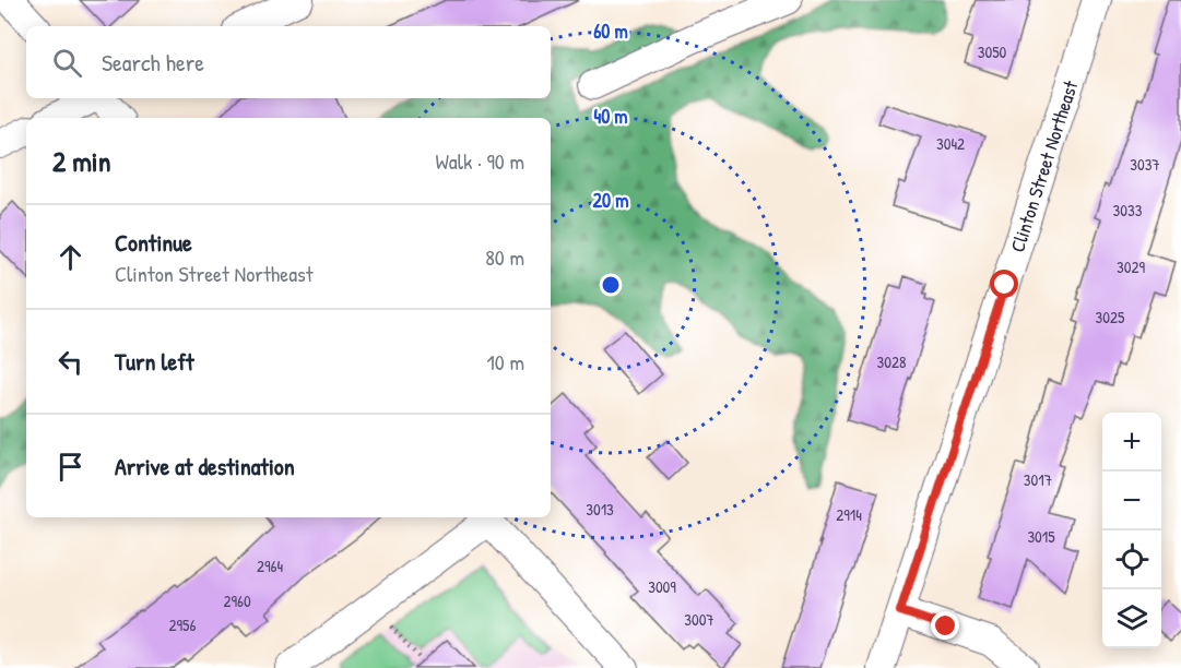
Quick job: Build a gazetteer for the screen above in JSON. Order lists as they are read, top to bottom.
{
  "streets": {
    "street": ["Clinton Street Northeast"]
  },
  "house_numbers": [
    "3050",
    "3042",
    "3037",
    "3033",
    "3029",
    "3025",
    "3028",
    "3017",
    "3013",
    "2914",
    "3015",
    "2964",
    "3009",
    "2960",
    "3007",
    "2956"
  ],
  "page": {
    "search": "Search here",
    "heading": ["2 min", "Walk · 90 m"],
    "list": [
      ["Continue", "Clinton Street Northeast", "80 m"],
      ["Turn left", "10 m"],
      "Arrive at destination"
    ],
    "map_buttons": ["+", "−"]
  },
  "rings": ["60 m", "40 m", "20 m"]
}
